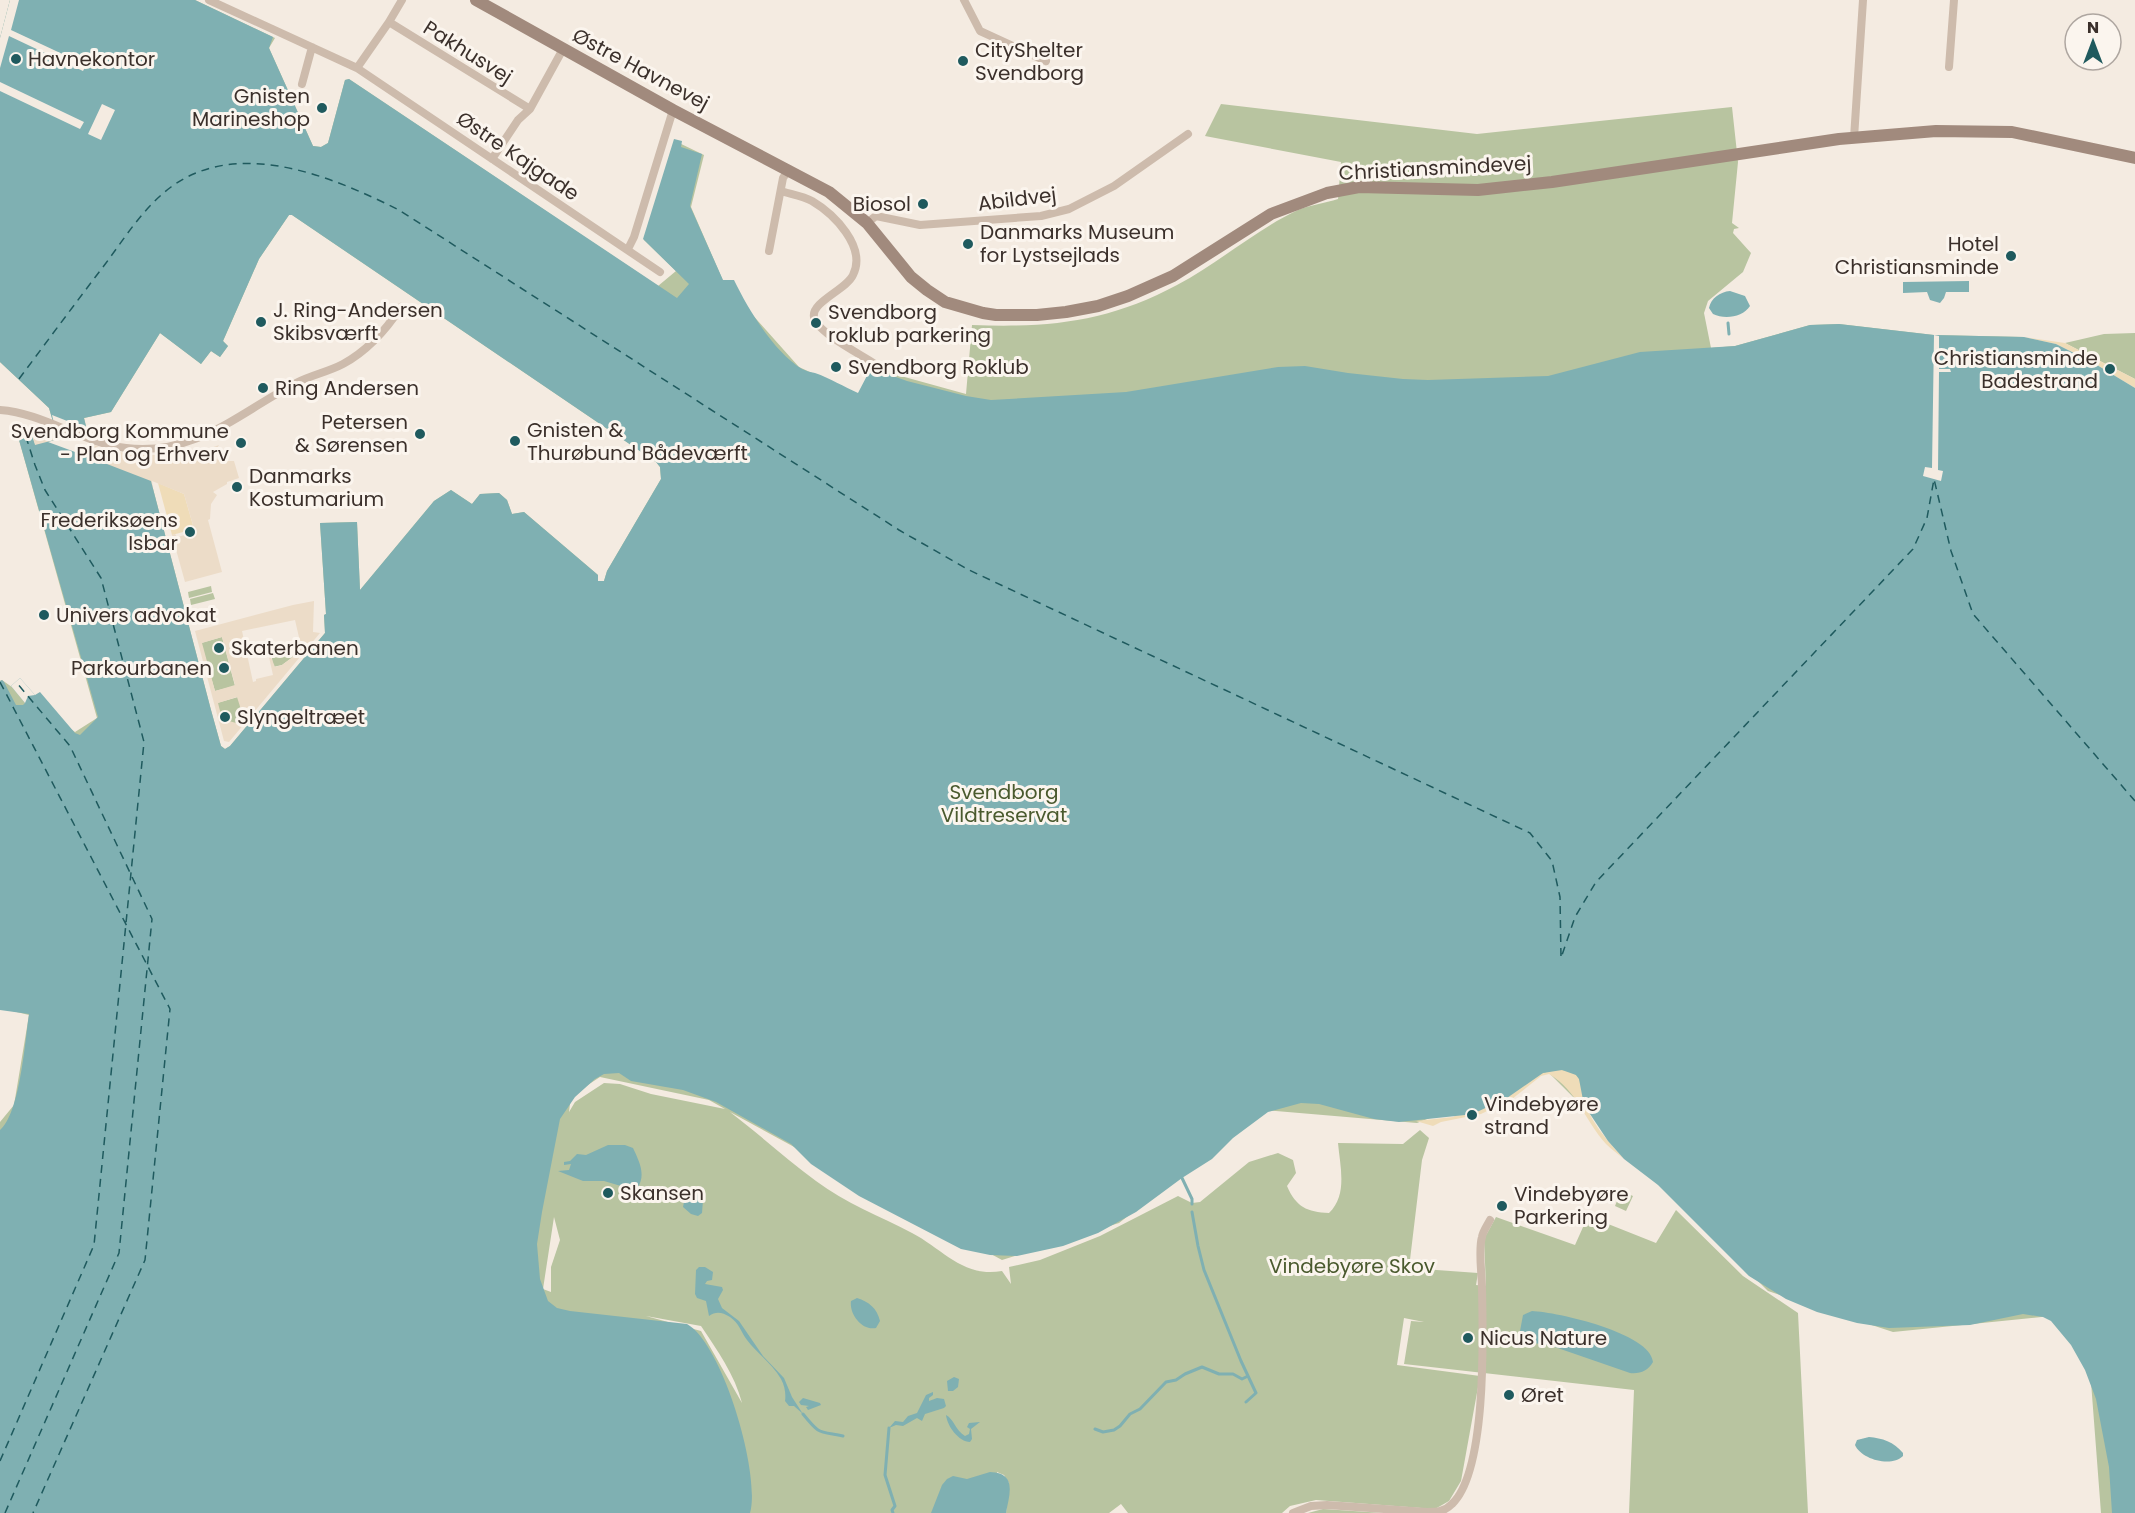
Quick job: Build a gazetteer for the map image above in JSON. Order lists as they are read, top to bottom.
{
  "streets": {
    "street": [
      "Pakhusvej",
      "Østre Havnevej",
      "Østre Kajgade",
      "Christiansmindevej",
      "Abildvej"
    ]
  },
  "crossings": [
    ["Østre Havnevej", "Christiansmindevej"],
    ["Østre Havnevej", "Abildvej"],
    ["Christiansmindevej", "Abildvej"]
  ],
  "parks": ["Svendborg Vildtreservat", "Vindebyøre Skov"],
  "places": [
    "Havnekontor",
    "CityShelter Svendborg",
    "Gnisten Marineshop",
    "Biosol",
    "Danmarks Museum for Lystsejlads",
    "Hotel Christiansminde",
    "J. Ring-Andersen Skibsværft",
    "Svendborg roklub parkering",
    "Svendborg Roklub",
    "Christiansminde Badestrand",
    "Ring Andersen",
    "Petersen & Sørensen",
    "Gnisten & Thurøbund Bådeværft",
    "Svendborg Kommune - Plan og Erhverv",
    "Danmarks Kostumarium",
    "Frederiksøens Isbar",
    "Univers advokat",
    "Skaterbanen",
    "Parkourbanen",
    "Slyngeltræet",
    "Vindebyøre strand",
    "Skansen",
    "Vindebyøre Parkering",
    "Nicus Nature",
    "Øret"
  ],
  "north": "top"
}
